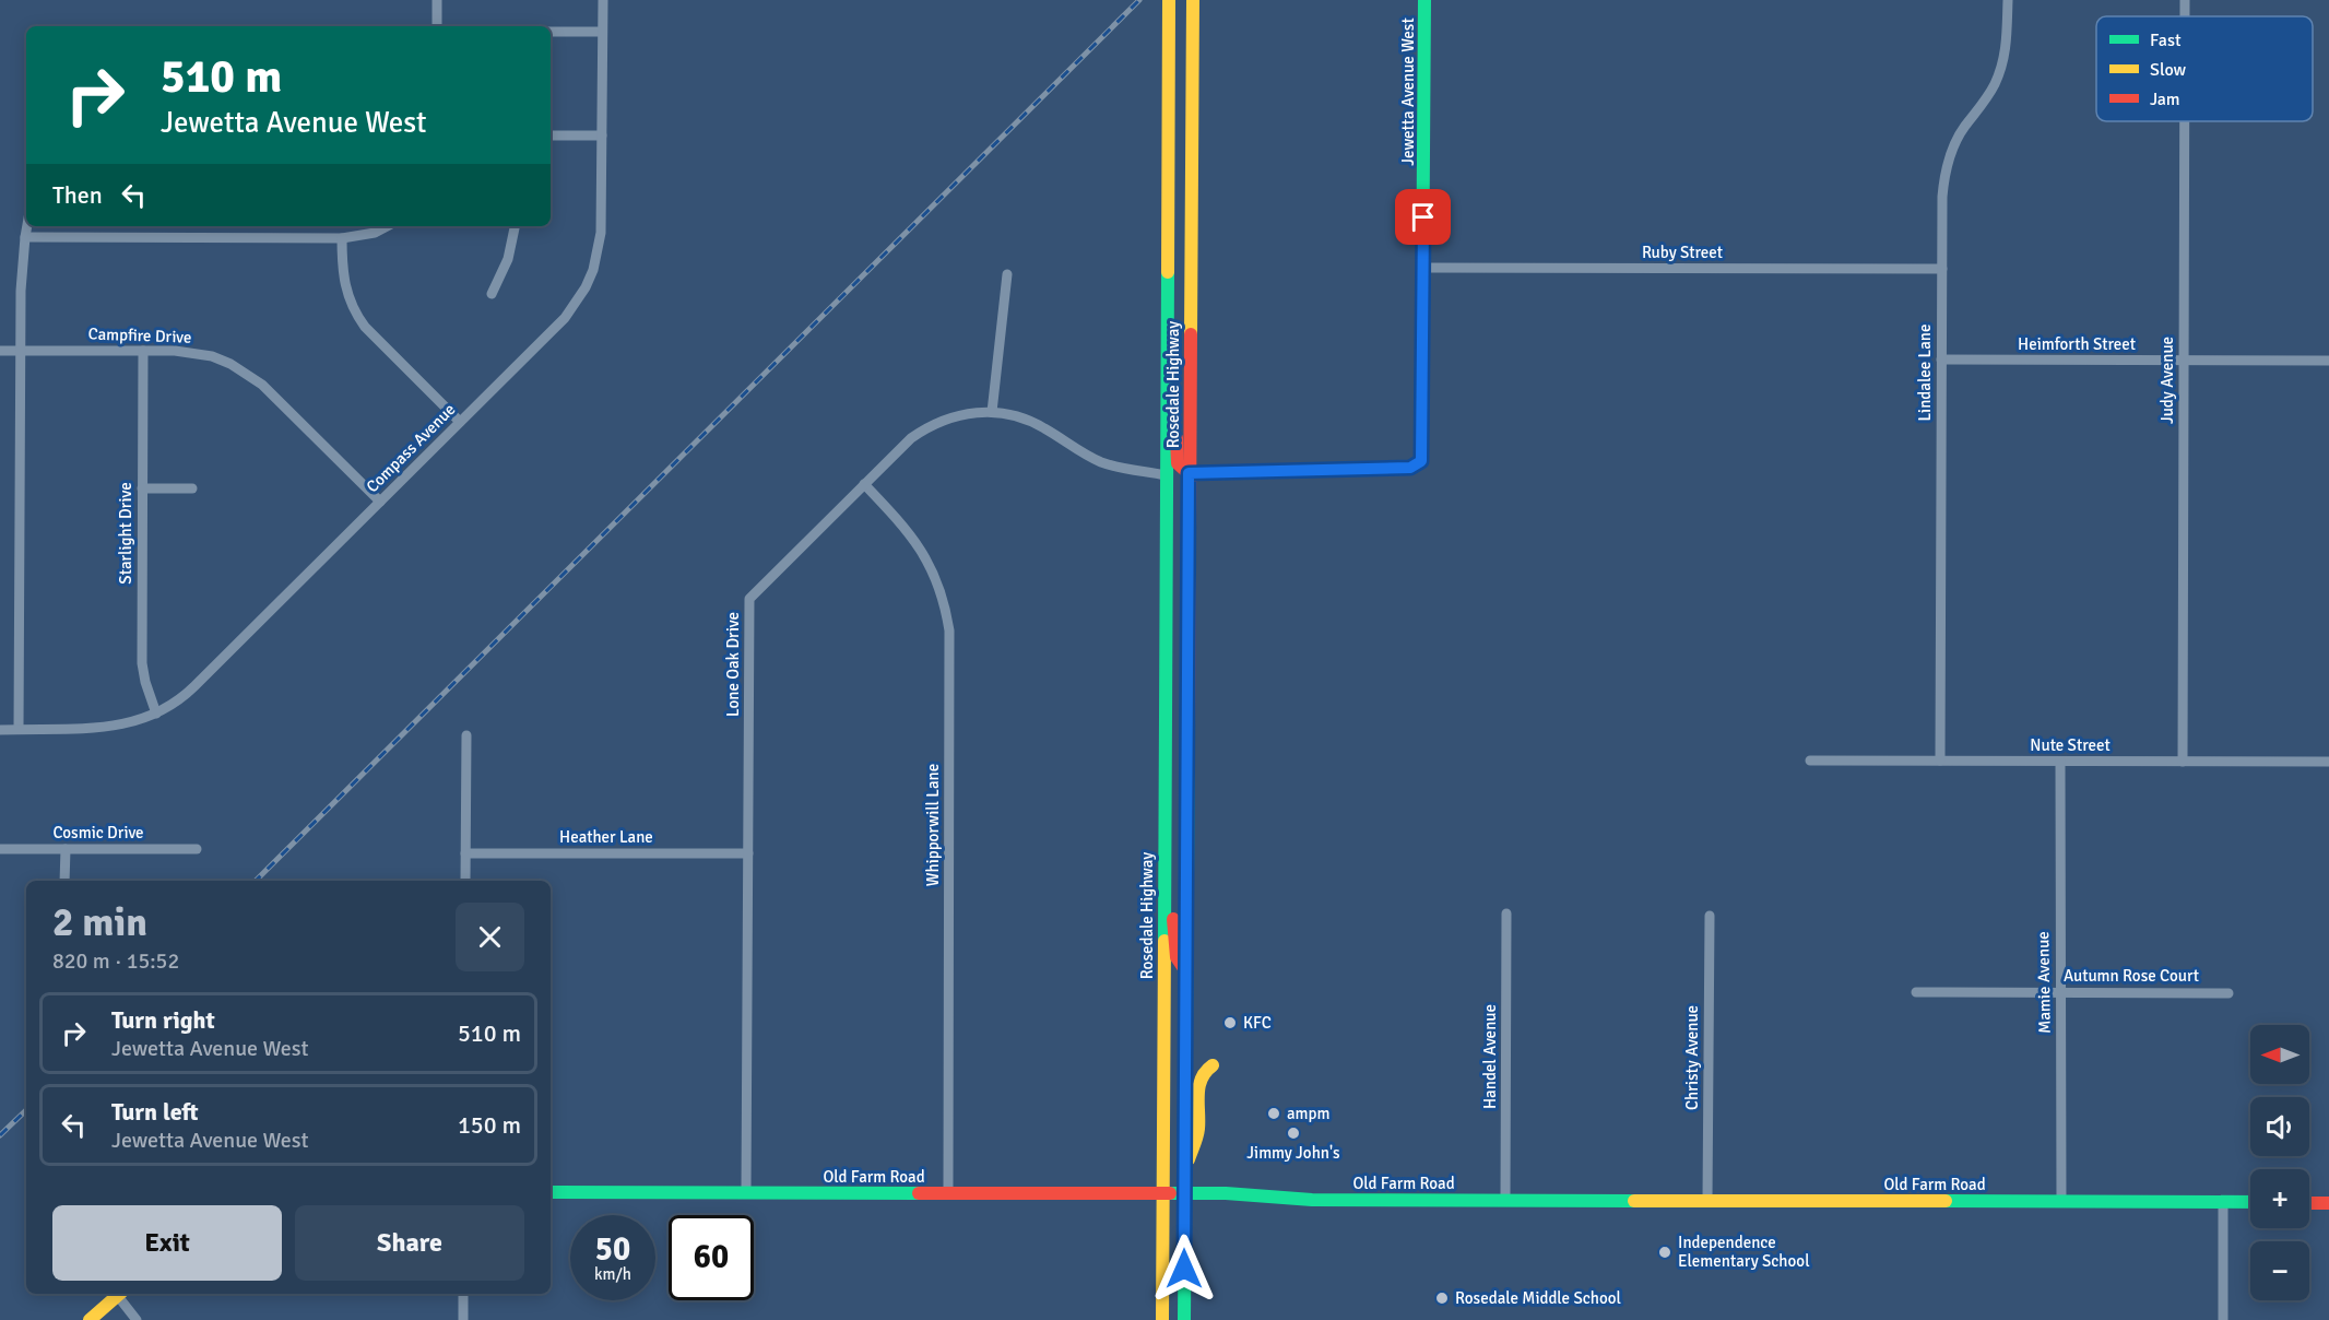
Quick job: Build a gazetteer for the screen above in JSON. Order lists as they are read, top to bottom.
{
  "streets": {
    "main road": ["Jewetta Avenue West", "Rosedale Highway", "Old Farm Road"],
    "street": [
      "Ruby Street",
      "Campfire Drive",
      "Heimforth Street",
      "Lindalee Lane",
      "Judy Avenue",
      "Compass Avenue",
      "Starlight Drive",
      "Lone Oak Drive",
      "Nute Street",
      "Whipporwill Lane",
      "Cosmic Drive",
      "Heather Lane",
      "Autumn Rose Court",
      "Mamie Avenue",
      "Handel Avenue",
      "Christy Avenue"
    ]
  },
  "crossings": [
    ["Jewetta Avenue West", "Ruby Street"],
    ["Jewetta Avenue West", "Rosedale Highway"],
    ["Ruby Street", "Lindalee Lane"],
    ["Campfire Drive", "Compass Avenue"],
    ["Campfire Drive", "Starlight Drive"],
    ["Heimforth Street", "Lindalee Lane"],
    ["Heimforth Street", "Judy Avenue"],
    ["Lindalee Lane", "Nute Street"],
    ["Judy Avenue", "Nute Street"],
    ["Rosedale Highway", "Lone Oak Drive"],
    ["Rosedale Highway", "Old Farm Road"],
    ["Compass Avenue", "Starlight Drive"],
    ["Lone Oak Drive", "Whipporwill Lane"],
    ["Lone Oak Drive", "Heather Lane"],
    ["Lone Oak Drive", "Old Farm Road"],
    ["Nute Street", "Mamie Avenue"],
    ["Whipporwill Lane", "Old Farm Road"],
    ["Autumn Rose Court", "Mamie Avenue"],
    ["Mamie Avenue", "Old Farm Road"],
    ["Handel Avenue", "Old Farm Road"],
    ["Christy Avenue", "Old Farm Road"]
  ],
  "places": [
    "KFC",
    "ampm",
    "Jimmy John's",
    "Independence Elementary School",
    "Rosedale Middle School"
  ],
  "legend": ["Fast", "Slow", "Jam"],
  "north": "left",
  "page": {
    "turn": ["510 m", "Jewetta Avenue West"],
    "then": "Then",
    "heading": ["2 min", "820 m · 15:52"],
    "list": [
      {
        "name": "Turn right",
        "note": "Jewetta Avenue West",
        "value": "510 m"
      },
      {
        "name": "Turn left",
        "note": "Jewetta Avenue West",
        "value": "150 m"
      }
    ],
    "map_buttons": ["+", "−"],
    "buttons": ["Exit", "Share"],
    "speed": "50 km/h",
    "limit": "60"
  }
}
